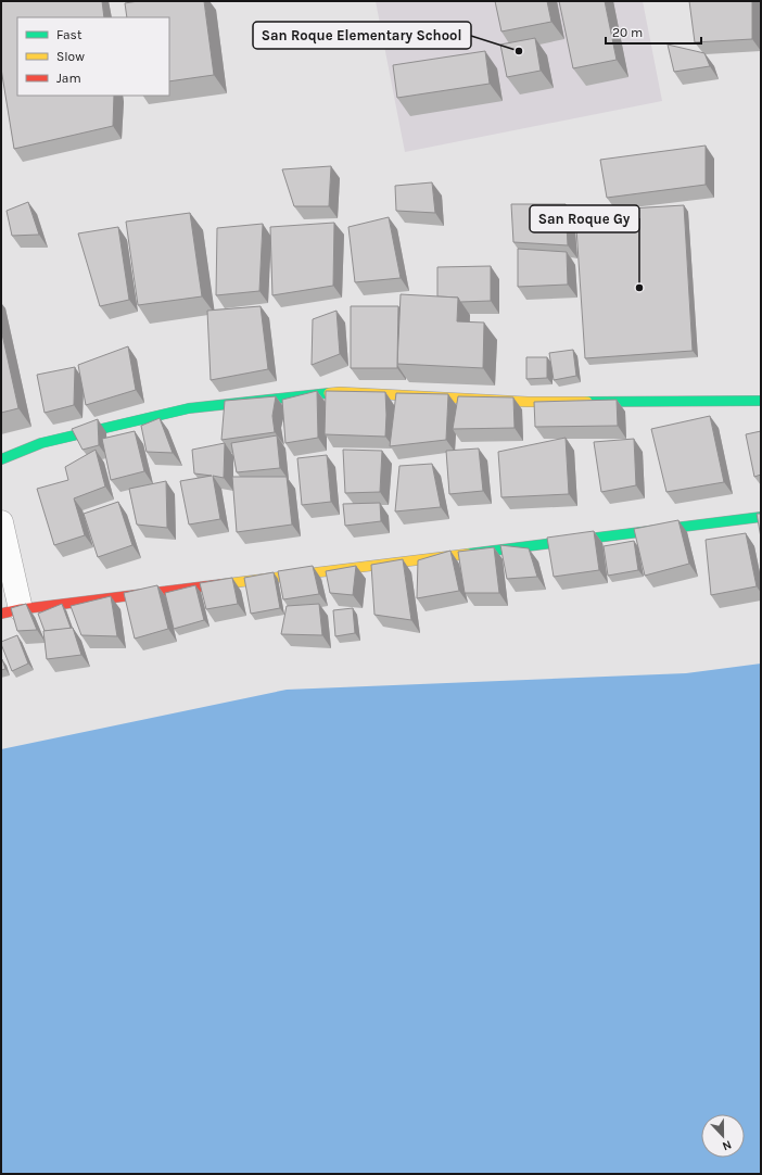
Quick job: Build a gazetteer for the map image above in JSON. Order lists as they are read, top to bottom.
{
  "places": ["San Roque Elementary School", "San Roque Gy"],
  "legend": ["Fast", "Slow", "Jam"],
  "scale_bar": "20 m",
  "north": "bottom"
}
